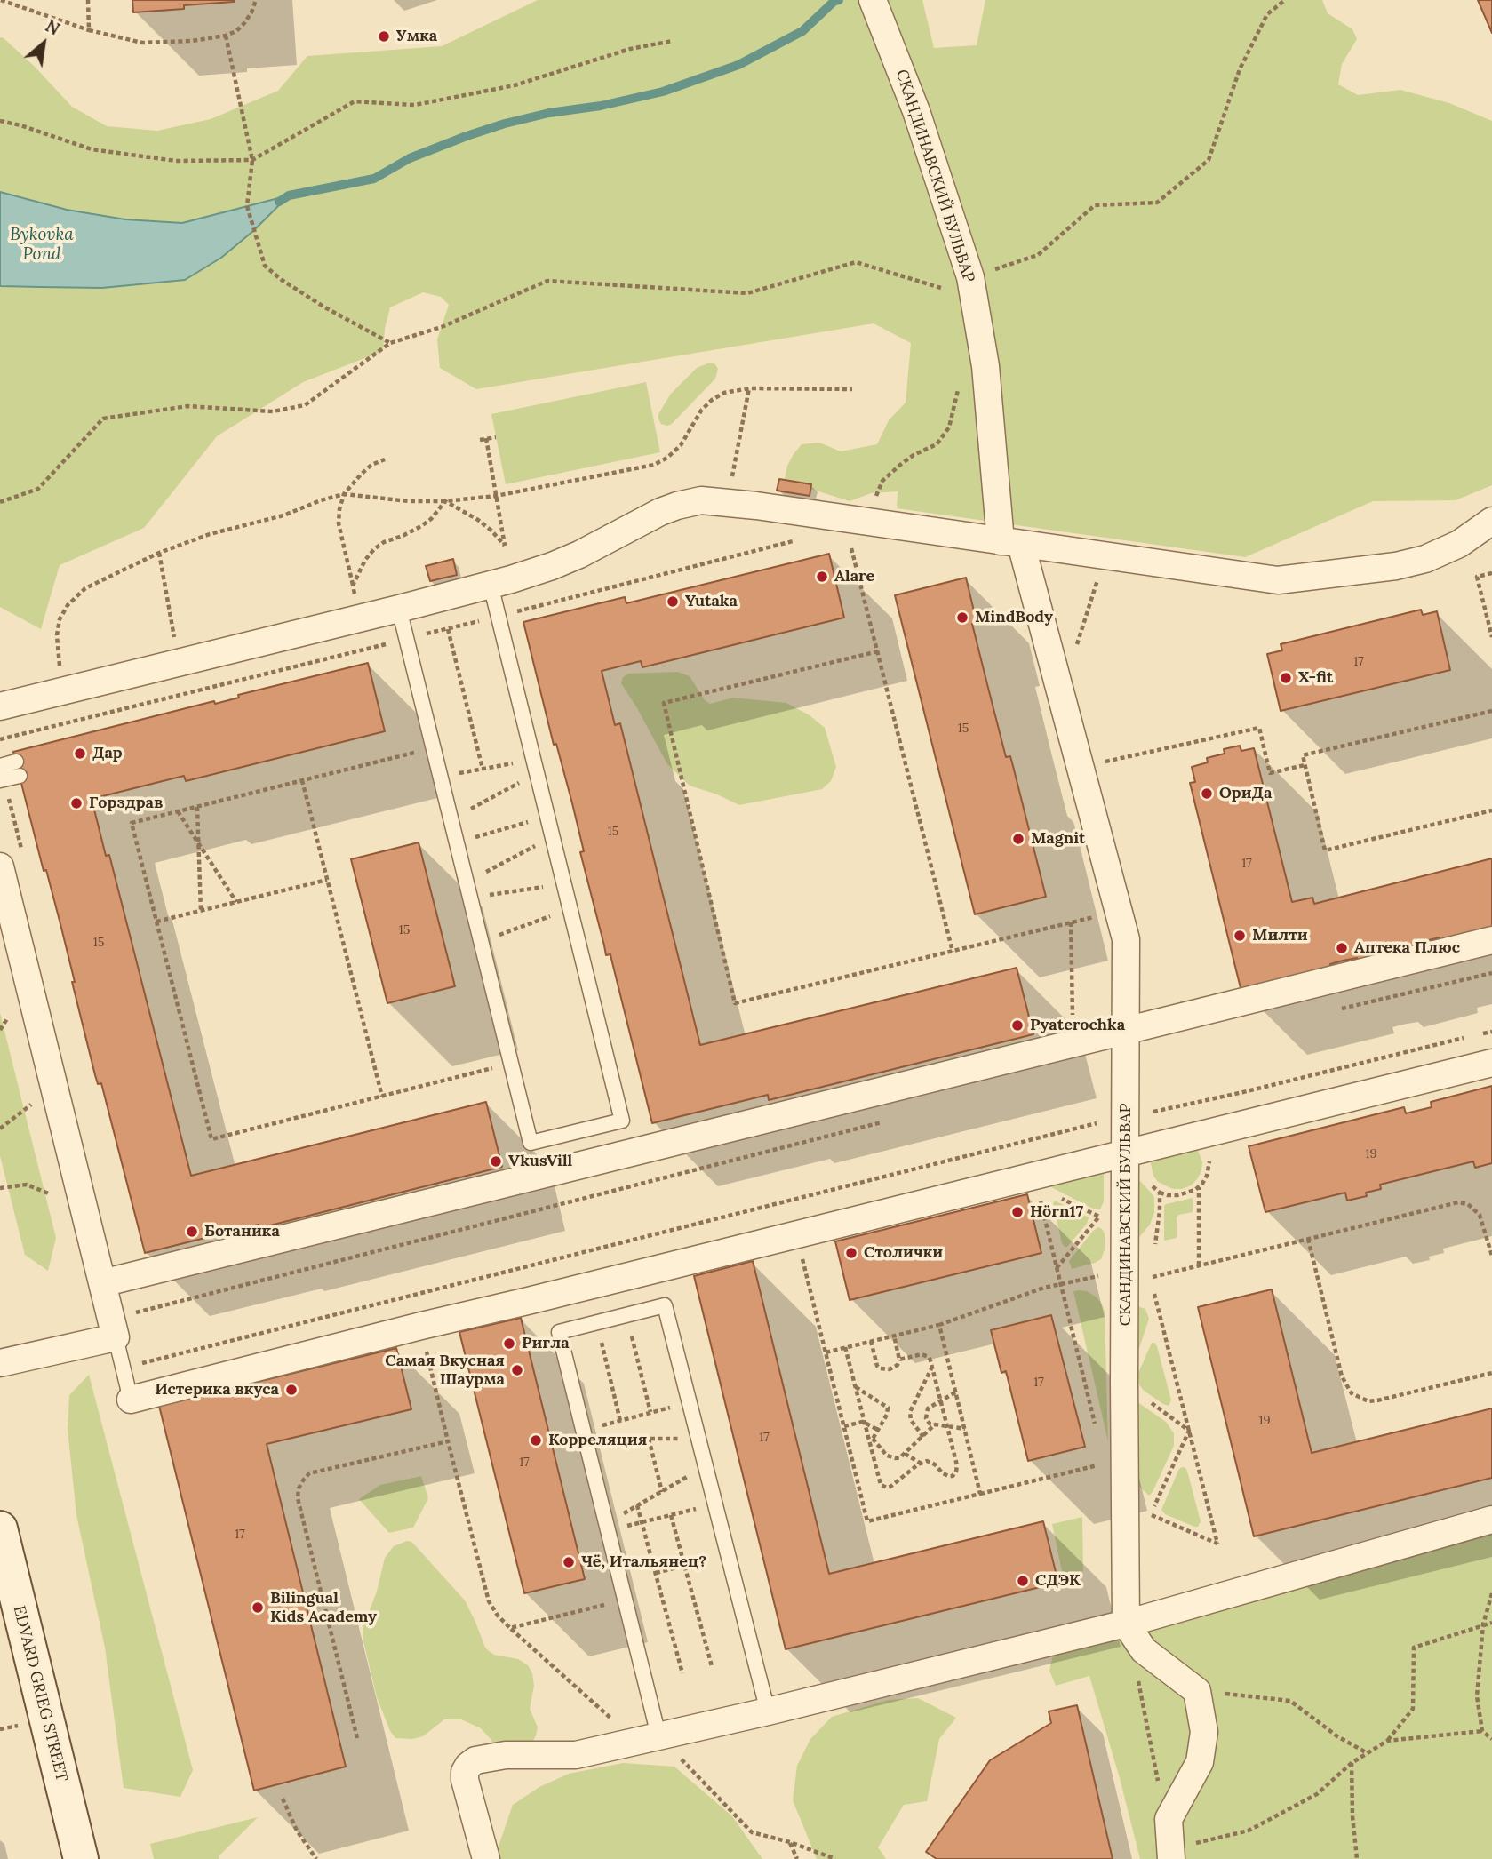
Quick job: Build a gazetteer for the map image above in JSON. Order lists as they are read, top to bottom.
{
  "streets": {
    "street": ["СКАНДИНАВСКИЙ БУЛЬВАР", "EDVARD GRIEG STREET"]
  },
  "water": ["Bykovka Pond"],
  "places": [
    "Умка",
    "Alare",
    "Yutaka",
    "MindBody",
    "X-fit",
    "Дар",
    "ОриДа",
    "Горздрав",
    "Magnit",
    "Милти",
    "Аптека Плюс",
    "Pyaterochka",
    "VkusVill",
    "Hörn17",
    "Ботаника",
    "Столички",
    "Ригла",
    "Самая Вкусная Шаурма",
    "Истерика вкуса",
    "Корреляция",
    "Чё, Итальянец?",
    "СДЭК",
    "Bilingual Kids Academy"
  ],
  "house_numbers": [
    "17",
    "15",
    "15",
    "17",
    "15",
    "15",
    "19",
    "17",
    "19",
    "17",
    "17",
    "17"
  ],
  "north": "top right"
}
